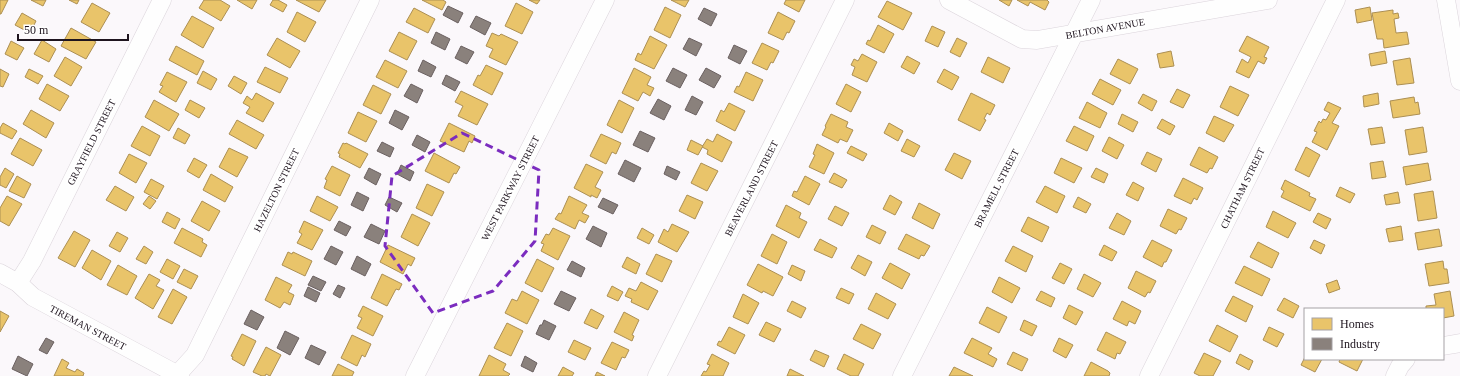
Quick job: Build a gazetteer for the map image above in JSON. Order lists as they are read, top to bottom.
{
  "streets": {
    "street": [
      "BELTON AVENUE",
      "GRAYFIELD STREET",
      "WEST PARKWAY STREET",
      "BEAVERLAND STREET",
      "BRAMELL STREET",
      "CHATHAM STREET",
      "HAZELTON STREET",
      "TIREMAN STREET"
    ]
  },
  "crossings": [
    ["BELTON AVENUE", "BRAMELL STREET"],
    ["GRAYFIELD STREET", "TIREMAN STREET"],
    ["HAZELTON STREET", "TIREMAN STREET"]
  ],
  "legend": ["Homes", "Industry"],
  "scale_bar": "50 m"
}
